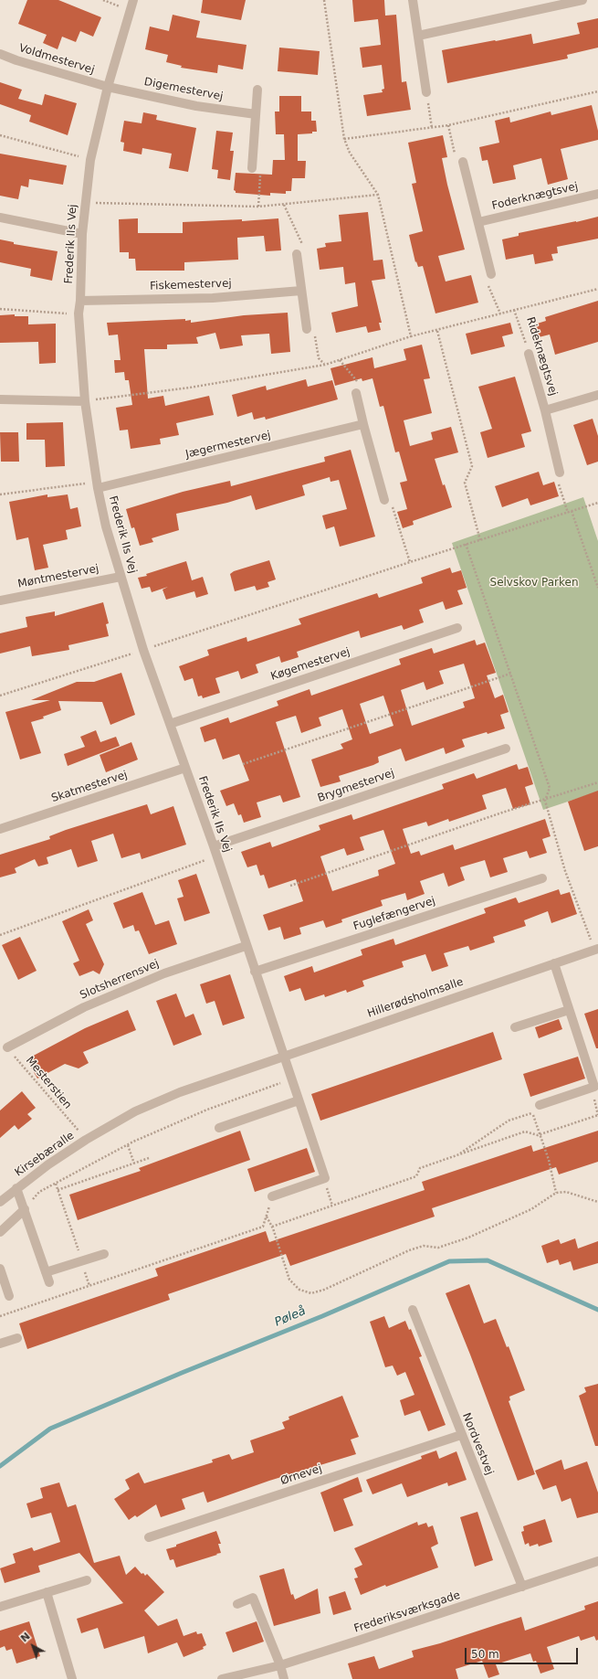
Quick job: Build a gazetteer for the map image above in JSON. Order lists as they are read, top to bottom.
{
  "streets": {
    "street": [
      "Voldmestervej",
      "Digemestervej",
      "Foderknægtsvej",
      "Frederik IIs Vej",
      "Fiskemestervej",
      "Rideknægtsvej",
      "Jægermestervej",
      "Møntmestervej",
      "Køgemestervej",
      "Brygmestervej",
      "Skatmestervej",
      "Fuglefængervej",
      "Slotsherrensvej",
      "Hillerødsholmsalle",
      "Kirsebæralle",
      "Nordvestvej",
      "Ørnevej",
      "Frederiksværksgade"
    ],
    "path": ["Mesterstien"]
  },
  "crossings": [
    ["Voldmestervej", "Digemestervej"],
    ["Voldmestervej", "Frederik IIs Vej"],
    ["Digemestervej", "Frederik IIs Vej"],
    ["Frederik IIs Vej", "Fiskemestervej"],
    ["Frederik IIs Vej", "Jægermestervej"],
    ["Frederik IIs Vej", "Møntmestervej"],
    ["Frederik IIs Vej", "Køgemestervej"],
    ["Frederik IIs Vej", "Brygmestervej"],
    ["Frederik IIs Vej", "Skatmestervej"],
    ["Frederik IIs Vej", "Fuglefængervej"],
    ["Frederik IIs Vej", "Slotsherrensvej"],
    ["Frederik IIs Vej", "Hillerødsholmsalle"],
    ["Slotsherrensvej", "Mesterstien"],
    ["Hillerødsholmsalle", "Mesterstien"],
    ["Hillerødsholmsalle", "Kirsebæralle"],
    ["Mesterstien", "Kirsebæralle"],
    ["Nordvestvej", "Ørnevej"],
    ["Nordvestvej", "Frederiksværksgade"]
  ],
  "water": ["Pøleå"],
  "parks": ["Selvskov Parken"],
  "scale_bar": "50 m",
  "north": "top left"
}
